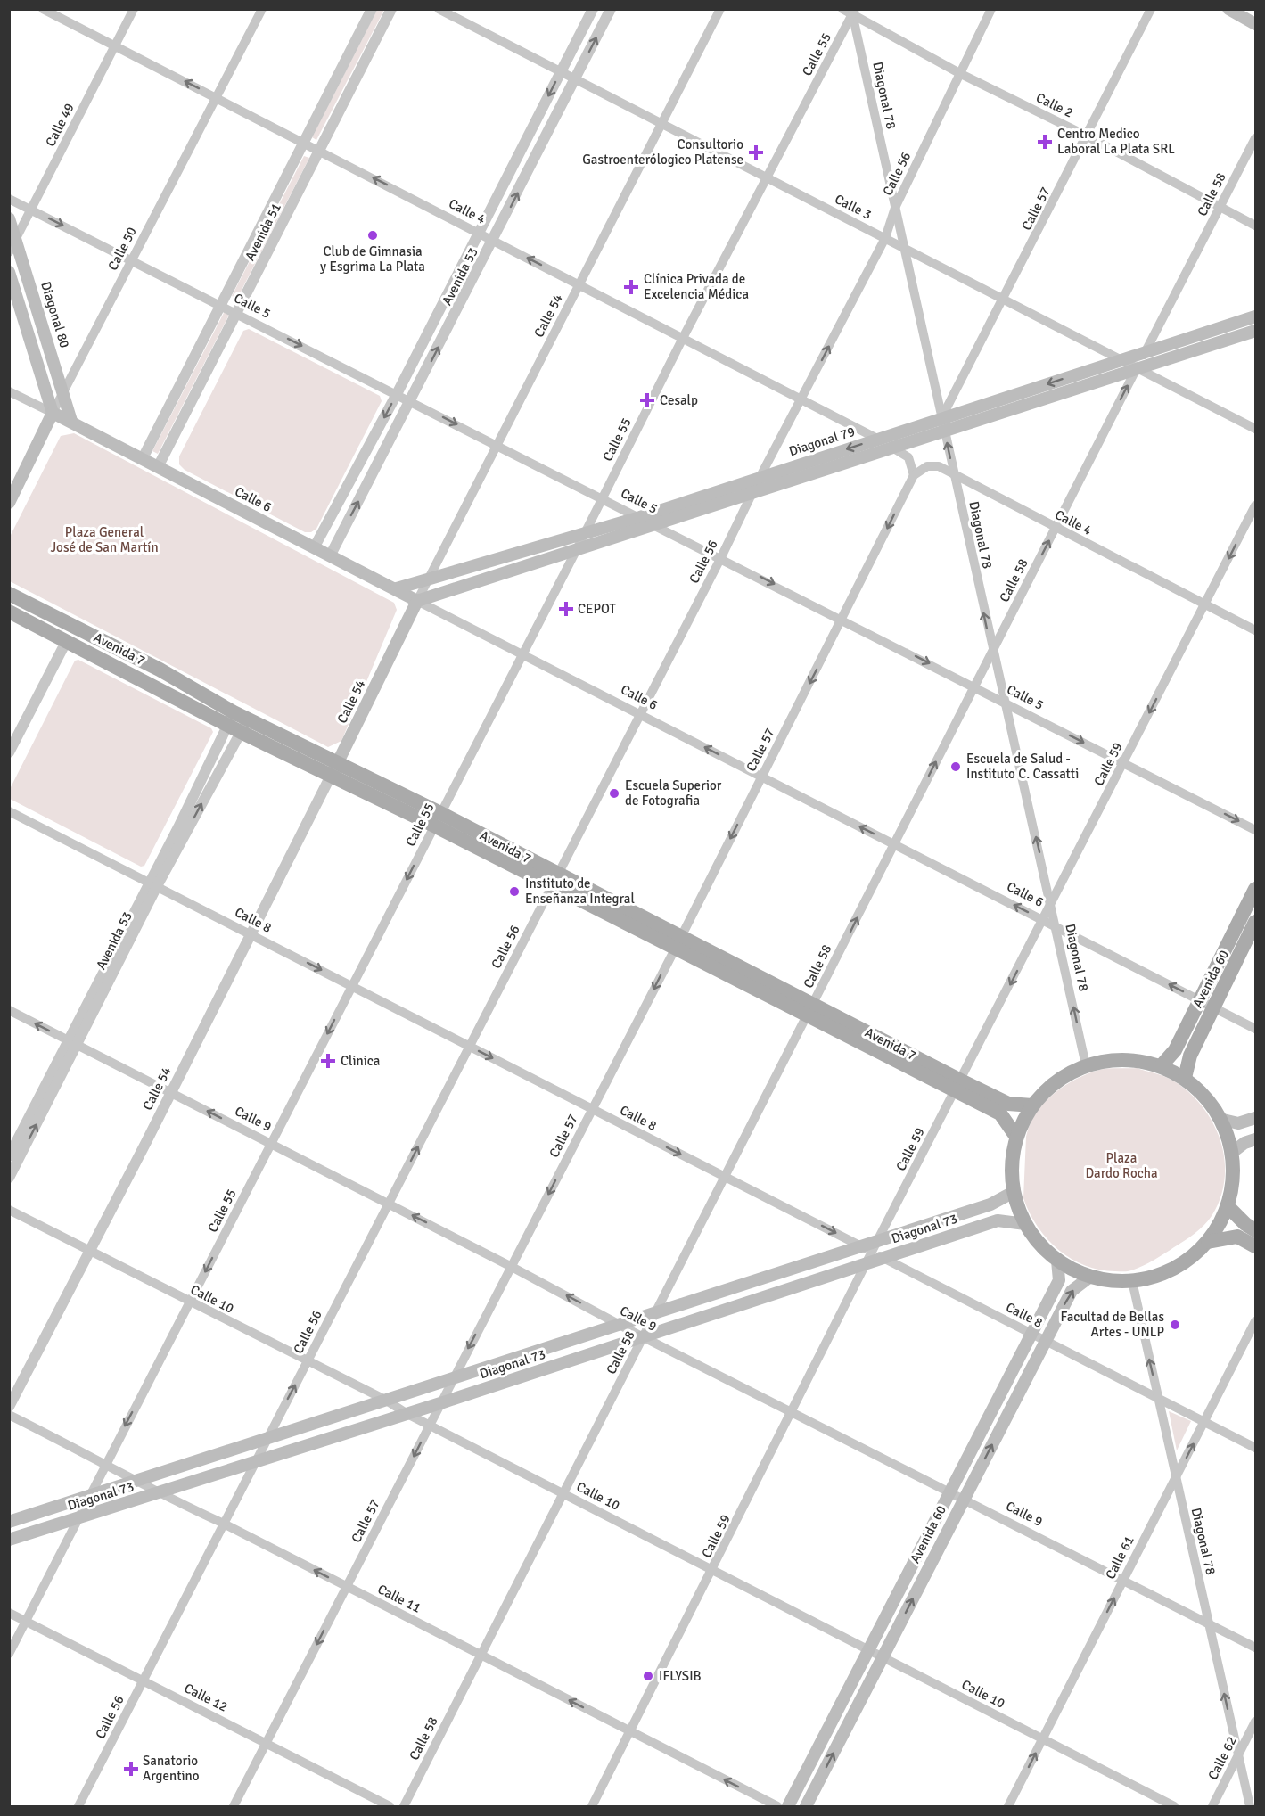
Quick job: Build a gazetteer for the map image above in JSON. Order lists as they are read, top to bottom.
{
  "streets": {
    "main road": [
      "Calle 50",
      "Diagonal 80",
      "Calle 54",
      "Diagonal 79",
      "Calle 6",
      "Avenida 7",
      "Avenida 60",
      "Diagonal 73"
    ],
    "street": [
      "Calle 55",
      "Diagonal 78",
      "Calle 2",
      "Calle 49",
      "Calle 56",
      "Calle 58",
      "Calle 3",
      "Calle 57",
      "Calle 4",
      "Avenida 51",
      "Avenida 53",
      "Calle 5",
      "Calle 59",
      "Calle 8",
      "Calle 9",
      "Calle 10",
      "Calle 61",
      "Calle 11",
      "Calle 12",
      "Calle 62"
    ]
  },
  "crossings": [
    ["Calle 55", "Diagonal 78"],
    ["Calle 55", "Calle 2"],
    ["Calle 55", "Calle 3"],
    ["Calle 55", "Calle 4"],
    ["Calle 55", "Calle 5"],
    ["Calle 55", "Diagonal 79"],
    ["Calle 55", "Calle 6"],
    ["Calle 55", "Avenida 7"],
    ["Calle 55", "Calle 8"],
    ["Calle 55", "Calle 9"],
    ["Calle 55", "Diagonal 73"],
    ["Calle 55", "Calle 10"],
    ["Calle 55", "Calle 11"],
    ["Calle 55", "Calle 12"],
    ["Diagonal 78", "Calle 2"],
    ["Diagonal 78", "Calle 56"],
    ["Diagonal 78", "Calle 58"],
    ["Diagonal 78", "Calle 3"],
    ["Diagonal 78", "Calle 57"],
    ["Diagonal 78", "Calle 4"],
    ["Diagonal 78", "Calle 5"],
    ["Diagonal 78", "Diagonal 79"],
    ["Diagonal 78", "Calle 6"],
    ["Diagonal 78", "Calle 59"],
    ["Diagonal 78", "Calle 8"],
    ["Diagonal 78", "Calle 9"],
    ["Diagonal 78", "Calle 61"],
    ["Diagonal 78", "Calle 62"],
    ["Calle 2", "Calle 56"],
    ["Calle 2", "Calle 58"],
    ["Calle 2", "Calle 57"],
    ["Calle 49", "Calle 4"],
    ["Calle 49", "Calle 5"],
    ["Calle 49", "Diagonal 80"],
    ["Calle 56", "Calle 3"],
    ["Calle 56", "Calle 4"],
    ["Calle 56", "Calle 5"],
    ["Calle 56", "Diagonal 79"],
    ["Calle 56", "Calle 6"],
    ["Calle 56", "Avenida 7"],
    ["Calle 56", "Calle 8"],
    ["Calle 56", "Calle 9"],
    ["Calle 56", "Diagonal 73"],
    ["Calle 56", "Calle 10"],
    ["Calle 56", "Calle 11"],
    ["Calle 56", "Calle 12"],
    ["Calle 58", "Calle 3"],
    ["Calle 58", "Calle 4"],
    ["Calle 58", "Calle 5"],
    ["Calle 58", "Diagonal 79"],
    ["Calle 58", "Calle 6"],
    ["Calle 58", "Avenida 7"],
    ["Calle 58", "Calle 8"],
    ["Calle 58", "Calle 9"],
    ["Calle 58", "Diagonal 73"],
    ["Calle 58", "Calle 10"],
    ["Calle 58", "Calle 11"],
    ["Calle 3", "Calle 57"],
    ["Calle 3", "Avenida 53"],
    ["Calle 3", "Calle 54"],
    ["Calle 3", "Diagonal 79"],
    ["Calle 57", "Calle 4"],
    ["Calle 57", "Calle 5"],
    ["Calle 57", "Diagonal 79"],
    ["Calle 57", "Calle 6"],
    ["Calle 57", "Avenida 7"],
    ["Calle 57", "Calle 8"],
    ["Calle 57", "Calle 9"],
    ["Calle 57", "Diagonal 73"],
    ["Calle 57", "Calle 10"],
    ["Calle 57", "Calle 11"],
    ["Calle 57", "Calle 12"],
    ["Calle 4", "Avenida 51"],
    ["Calle 4", "Calle 50"],
    ["Calle 4", "Avenida 53"],
    ["Calle 4", "Calle 54"],
    ["Calle 4", "Diagonal 79"],
    ["Calle 4", "Calle 59"],
    ["Avenida 51", "Calle 5"],
    ["Avenida 51", "Calle 6"],
    ["Calle 50", "Calle 5"],
    ["Calle 50", "Diagonal 80"],
    ["Calle 50", "Calle 6"],
    ["Avenida 53", "Calle 5"],
    ["Avenida 53", "Calle 6"],
    ["Avenida 53", "Avenida 7"],
    ["Avenida 53", "Calle 8"],
    ["Avenida 53", "Calle 9"],
    ["Calle 5", "Calle 54"],
    ["Calle 5", "Diagonal 79"],
    ["Calle 5", "Calle 59"],
    ["Diagonal 80", "Calle 6"],
    ["Calle 54", "Diagonal 79"],
    ["Calle 54", "Calle 6"],
    ["Calle 54", "Avenida 7"],
    ["Calle 54", "Calle 8"],
    ["Calle 54", "Calle 9"],
    ["Calle 54", "Calle 10"],
    ["Diagonal 79", "Calle 6"],
    ["Calle 6", "Calle 59"],
    ["Calle 6", "Avenida 60"],
    ["Avenida 7", "Calle 59"],
    ["Calle 59", "Calle 8"],
    ["Calle 59", "Calle 9"],
    ["Calle 59", "Diagonal 73"],
    ["Calle 59", "Calle 10"],
    ["Calle 59", "Calle 11"],
    ["Calle 8", "Avenida 60"],
    ["Calle 8", "Diagonal 73"],
    ["Calle 8", "Calle 61"],
    ["Avenida 60", "Calle 9"],
    ["Avenida 60", "Calle 10"],
    ["Calle 9", "Diagonal 73"],
    ["Calle 9", "Calle 61"],
    ["Diagonal 73", "Calle 10"],
    ["Diagonal 73", "Calle 11"],
    ["Calle 10", "Calle 61"]
  ],
  "one_way": [
    "Calle 55",
    "Diagonal 78",
    "Calle 58",
    "Calle 57",
    "Calle 5",
    "Calle 6",
    "Calle 8",
    "Calle 61",
    "Calle 11"
  ],
  "parks": ["Plaza General José de San Martín", "Plaza Dardo Rocha"],
  "places": {
    "health": [
      "Centro Medico Laboral La Plata SRL",
      "Consultorio Gastroenterólogico Platense",
      "Clínica Privada de Excelencia Médica",
      "Cesalp",
      "CEPOT",
      "Clinica",
      "Sanatorio Argentino"
    ],
    "other": [
      "Club de Gimnasia y Esgrima La Plata",
      "Escuela de Salud - Instituto C. Cassatti",
      "Escuela Superior de Fotografia",
      "Instituto de Enseñanza Integral",
      "Facultad de Bellas Artes - UNLP",
      "IFLYSIB"
    ]
  }
}
